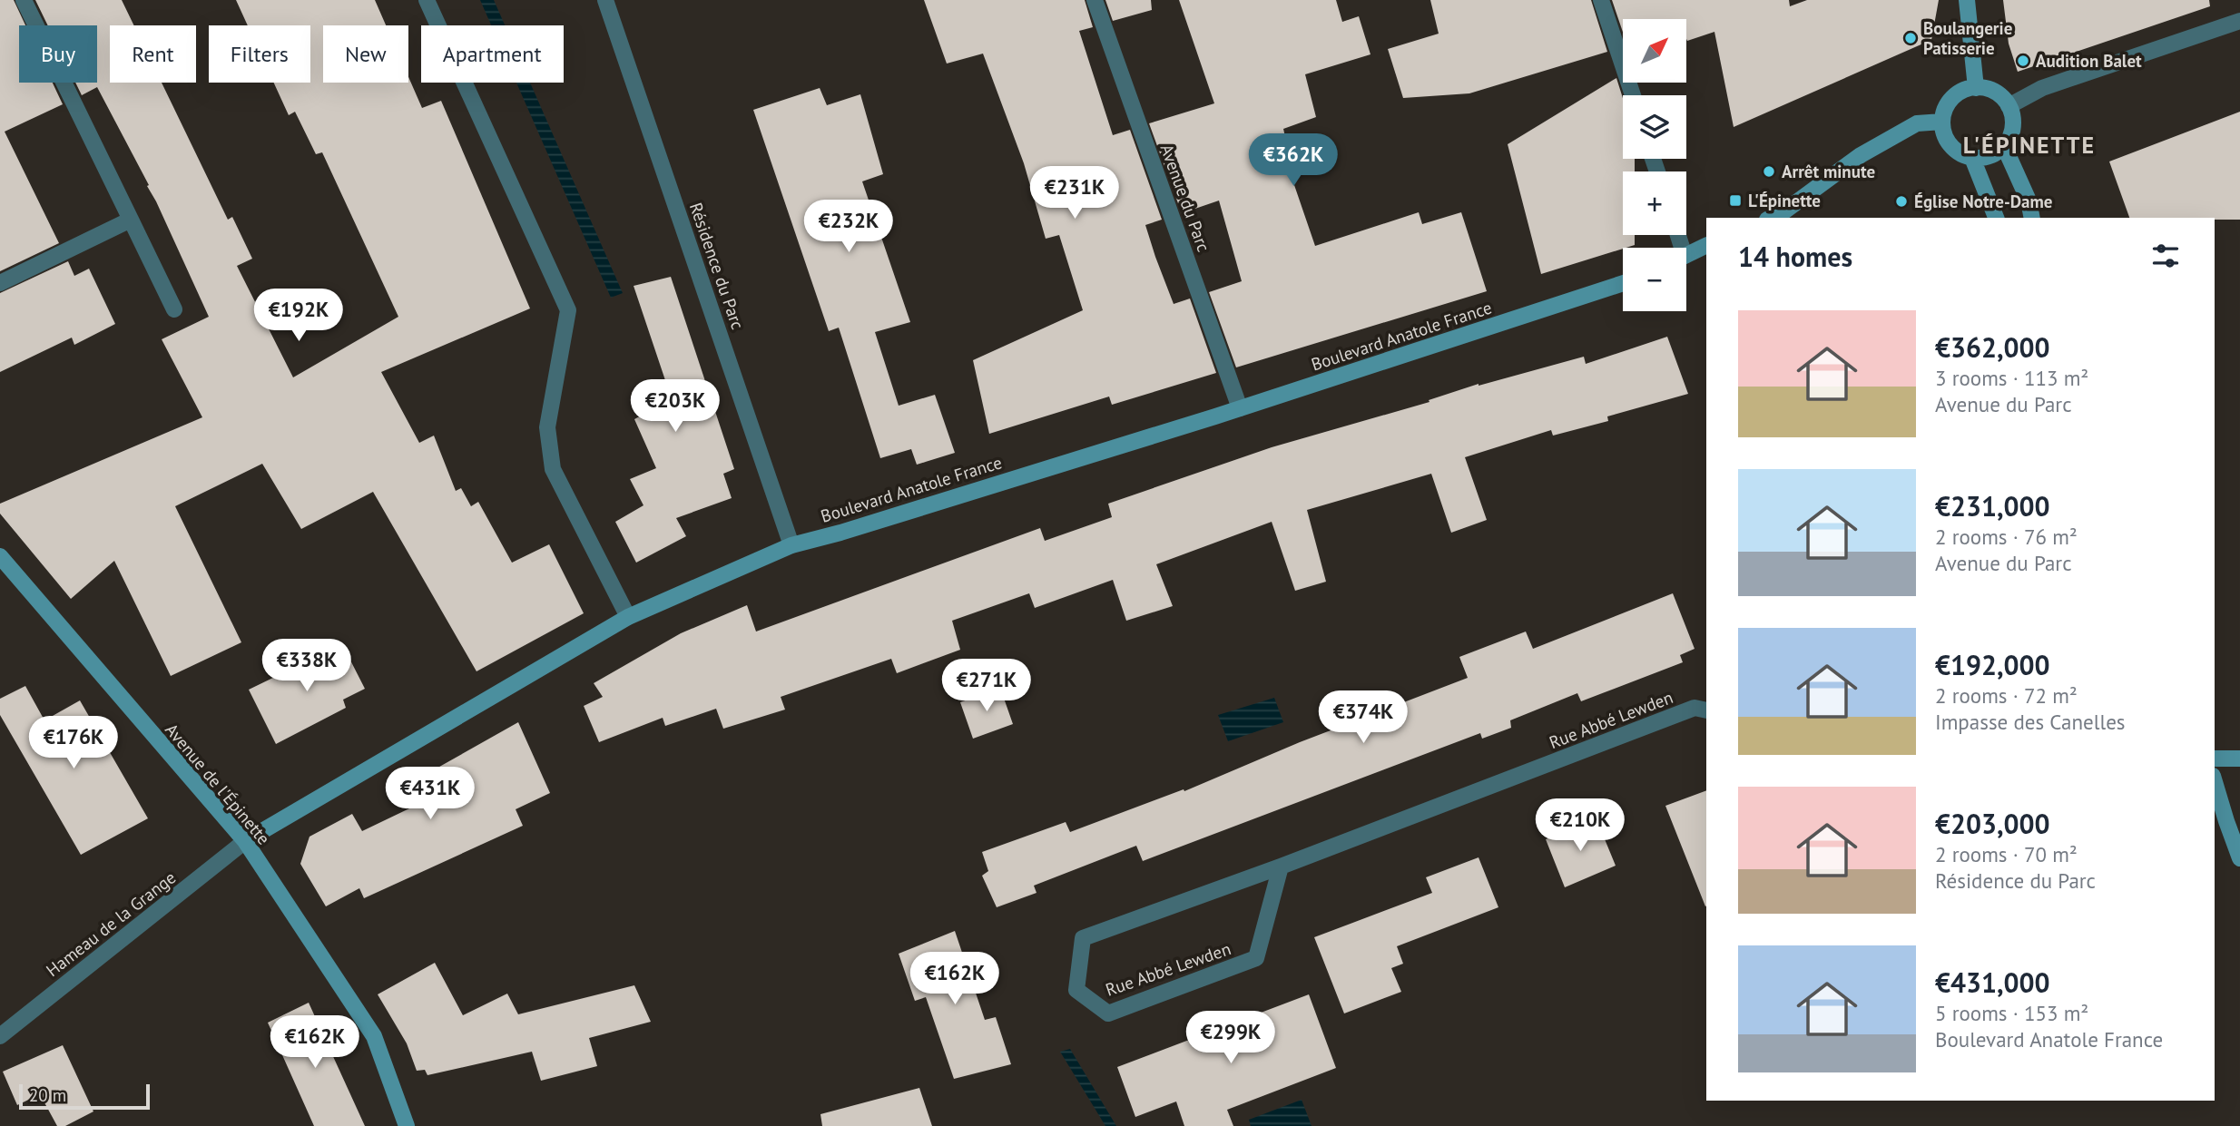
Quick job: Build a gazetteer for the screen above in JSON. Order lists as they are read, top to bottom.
{
  "streets": {
    "street": [
      "Avenue du Parc",
      "Résidence du Parc",
      "Boulevard Anatole France",
      "Rue Abbé Lewden",
      "Avenue de l'Épinette",
      "Hameau de la Grange"
    ]
  },
  "crossings": [
    ["Avenue du Parc", "Boulevard Anatole France"],
    ["Résidence du Parc", "Boulevard Anatole France"],
    ["Boulevard Anatole France", "Avenue de l'Épinette"],
    ["Boulevard Anatole France", "Hameau de la Grange"],
    ["Avenue de l'Épinette", "Hameau de la Grange"]
  ],
  "districts": ["L'ÉPINETTE"],
  "places": {
    "other": [
      "Boulangerie Patisserie",
      "Audition Balet",
      "Arrêt minute",
      "Église Notre-Dame"
    ],
    "transit": ["L'Épinette"]
  },
  "scale_bar": "20 m",
  "north": "top right",
  "page": {
    "map_buttons": ["+", "−"],
    "chip": [
      "Buy",
      "Rent",
      "Filters",
      "New",
      "Apartment"
    ],
    "price": [
      "€362K",
      "€231K",
      "€232K",
      "€192K",
      "€203K",
      "€338K",
      "€271K",
      "€374K",
      "€176K",
      "€431K",
      "€210K",
      "€162K",
      "€299K",
      "€162K"
    ],
    "heading": "14 homes",
    "list": [
      {
        "name": "€362,000",
        "note": "3 rooms · 113 m² · Avenue du Parc"
      },
      {
        "name": "€231,000",
        "note": "2 rooms · 76 m² · Avenue du Parc"
      },
      {
        "name": "€192,000",
        "note": "2 rooms · 72 m² · Impasse des Canelles"
      },
      {
        "name": "€203,000",
        "note": "2 rooms · 70 m² · Résidence du Parc"
      },
      {
        "name": "€431,000",
        "note": "5 rooms · 153 m² · Boulevard Anatole France"
      }
    ],
    "scale": "20 m"
  }
}
